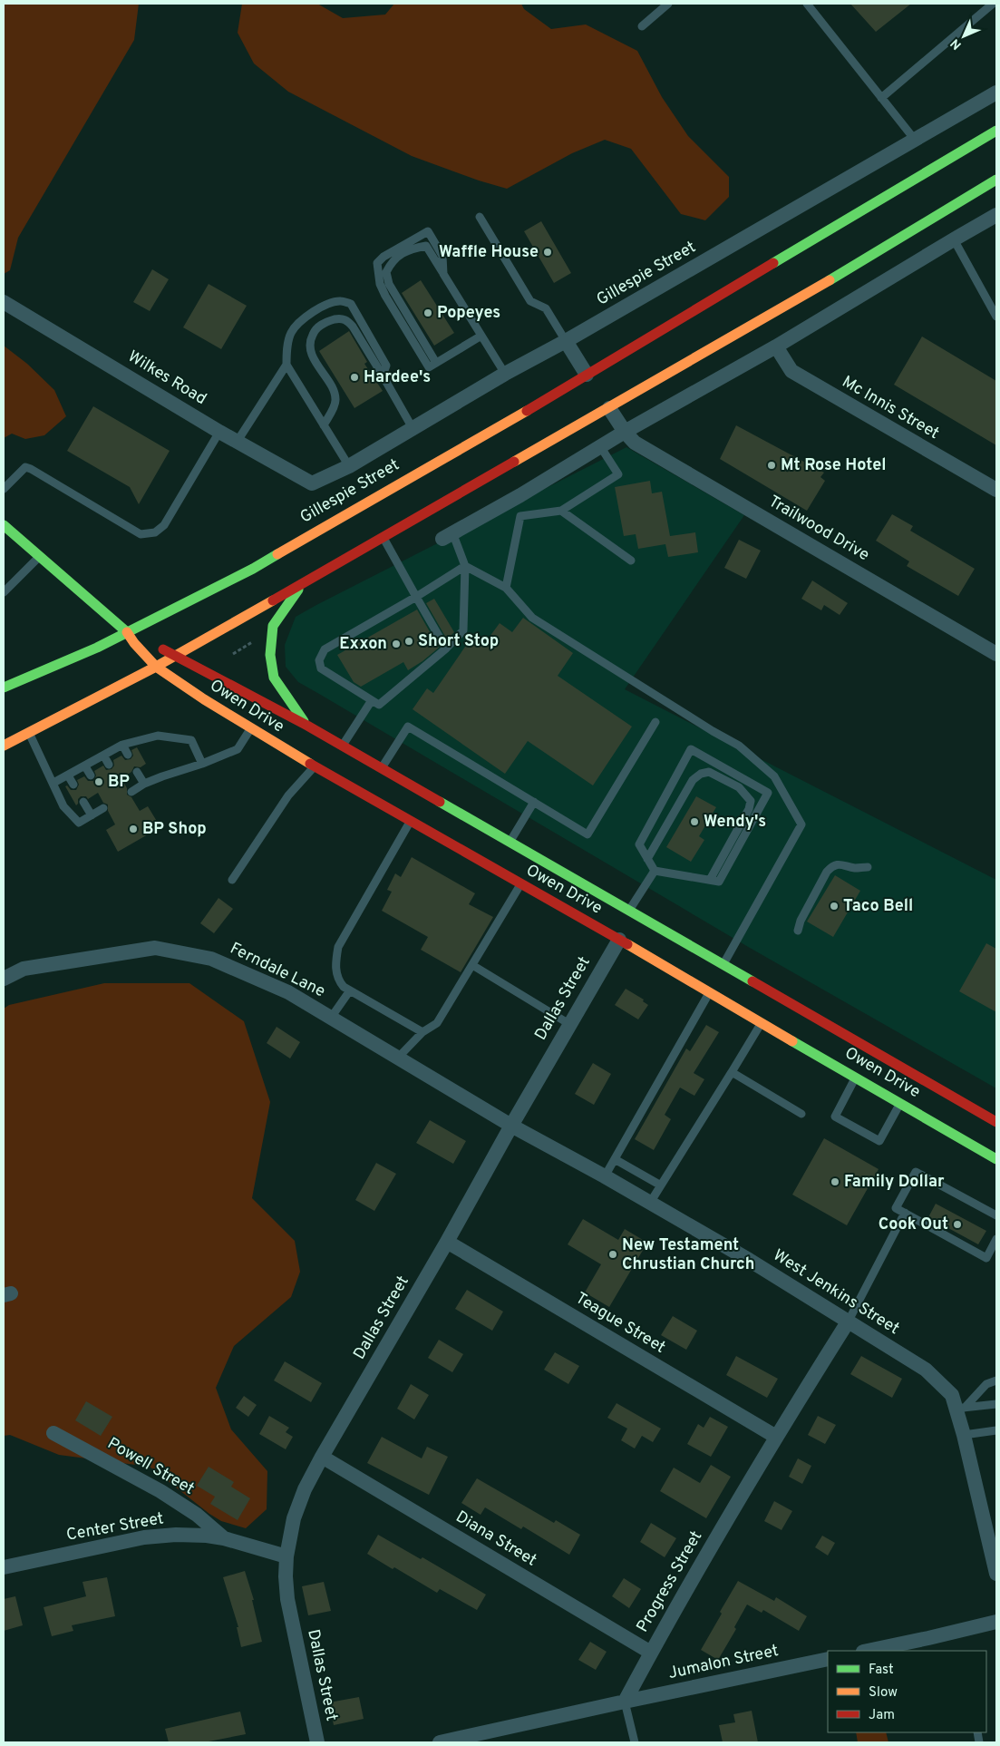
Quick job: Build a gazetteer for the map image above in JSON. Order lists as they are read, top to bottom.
{
  "streets": {
    "main road": ["Gillespie Street", "Owen Drive"],
    "street": [
      "Wilkes Road",
      "Mc Innis Street",
      "Trailwood Drive",
      "Ferndale Lane",
      "Dallas Street",
      "West Jenkins Street",
      "Teague Street",
      "Powell Street",
      "Center Street",
      "Diana Street",
      "Progress Street",
      "Jumalon Street"
    ]
  },
  "crossings": [
    ["Gillespie Street", "Wilkes Road"],
    ["Gillespie Street", "Owen Drive"],
    ["Owen Drive", "Dallas Street"],
    ["Ferndale Lane", "Dallas Street"],
    ["Ferndale Lane", "West Jenkins Street"],
    ["Dallas Street", "West Jenkins Street"],
    ["Dallas Street", "Teague Street"],
    ["Dallas Street", "Center Street"],
    ["Dallas Street", "Diana Street"],
    ["West Jenkins Street", "Progress Street"],
    ["Teague Street", "Progress Street"],
    ["Powell Street", "Center Street"],
    ["Diana Street", "Progress Street"],
    ["Progress Street", "Jumalon Street"]
  ],
  "places": [
    "Waffle House",
    "Popeyes",
    "Hardee's",
    "Mt Rose Hotel",
    "Short Stop",
    "Exxon",
    "BP",
    "Wendy's",
    "BP Shop",
    "Taco Bell",
    "Family Dollar",
    "Cook Out",
    "New Testament Chrustian Church"
  ],
  "legend": ["Fast", "Slow", "Jam"],
  "north": "bottom left"
}
